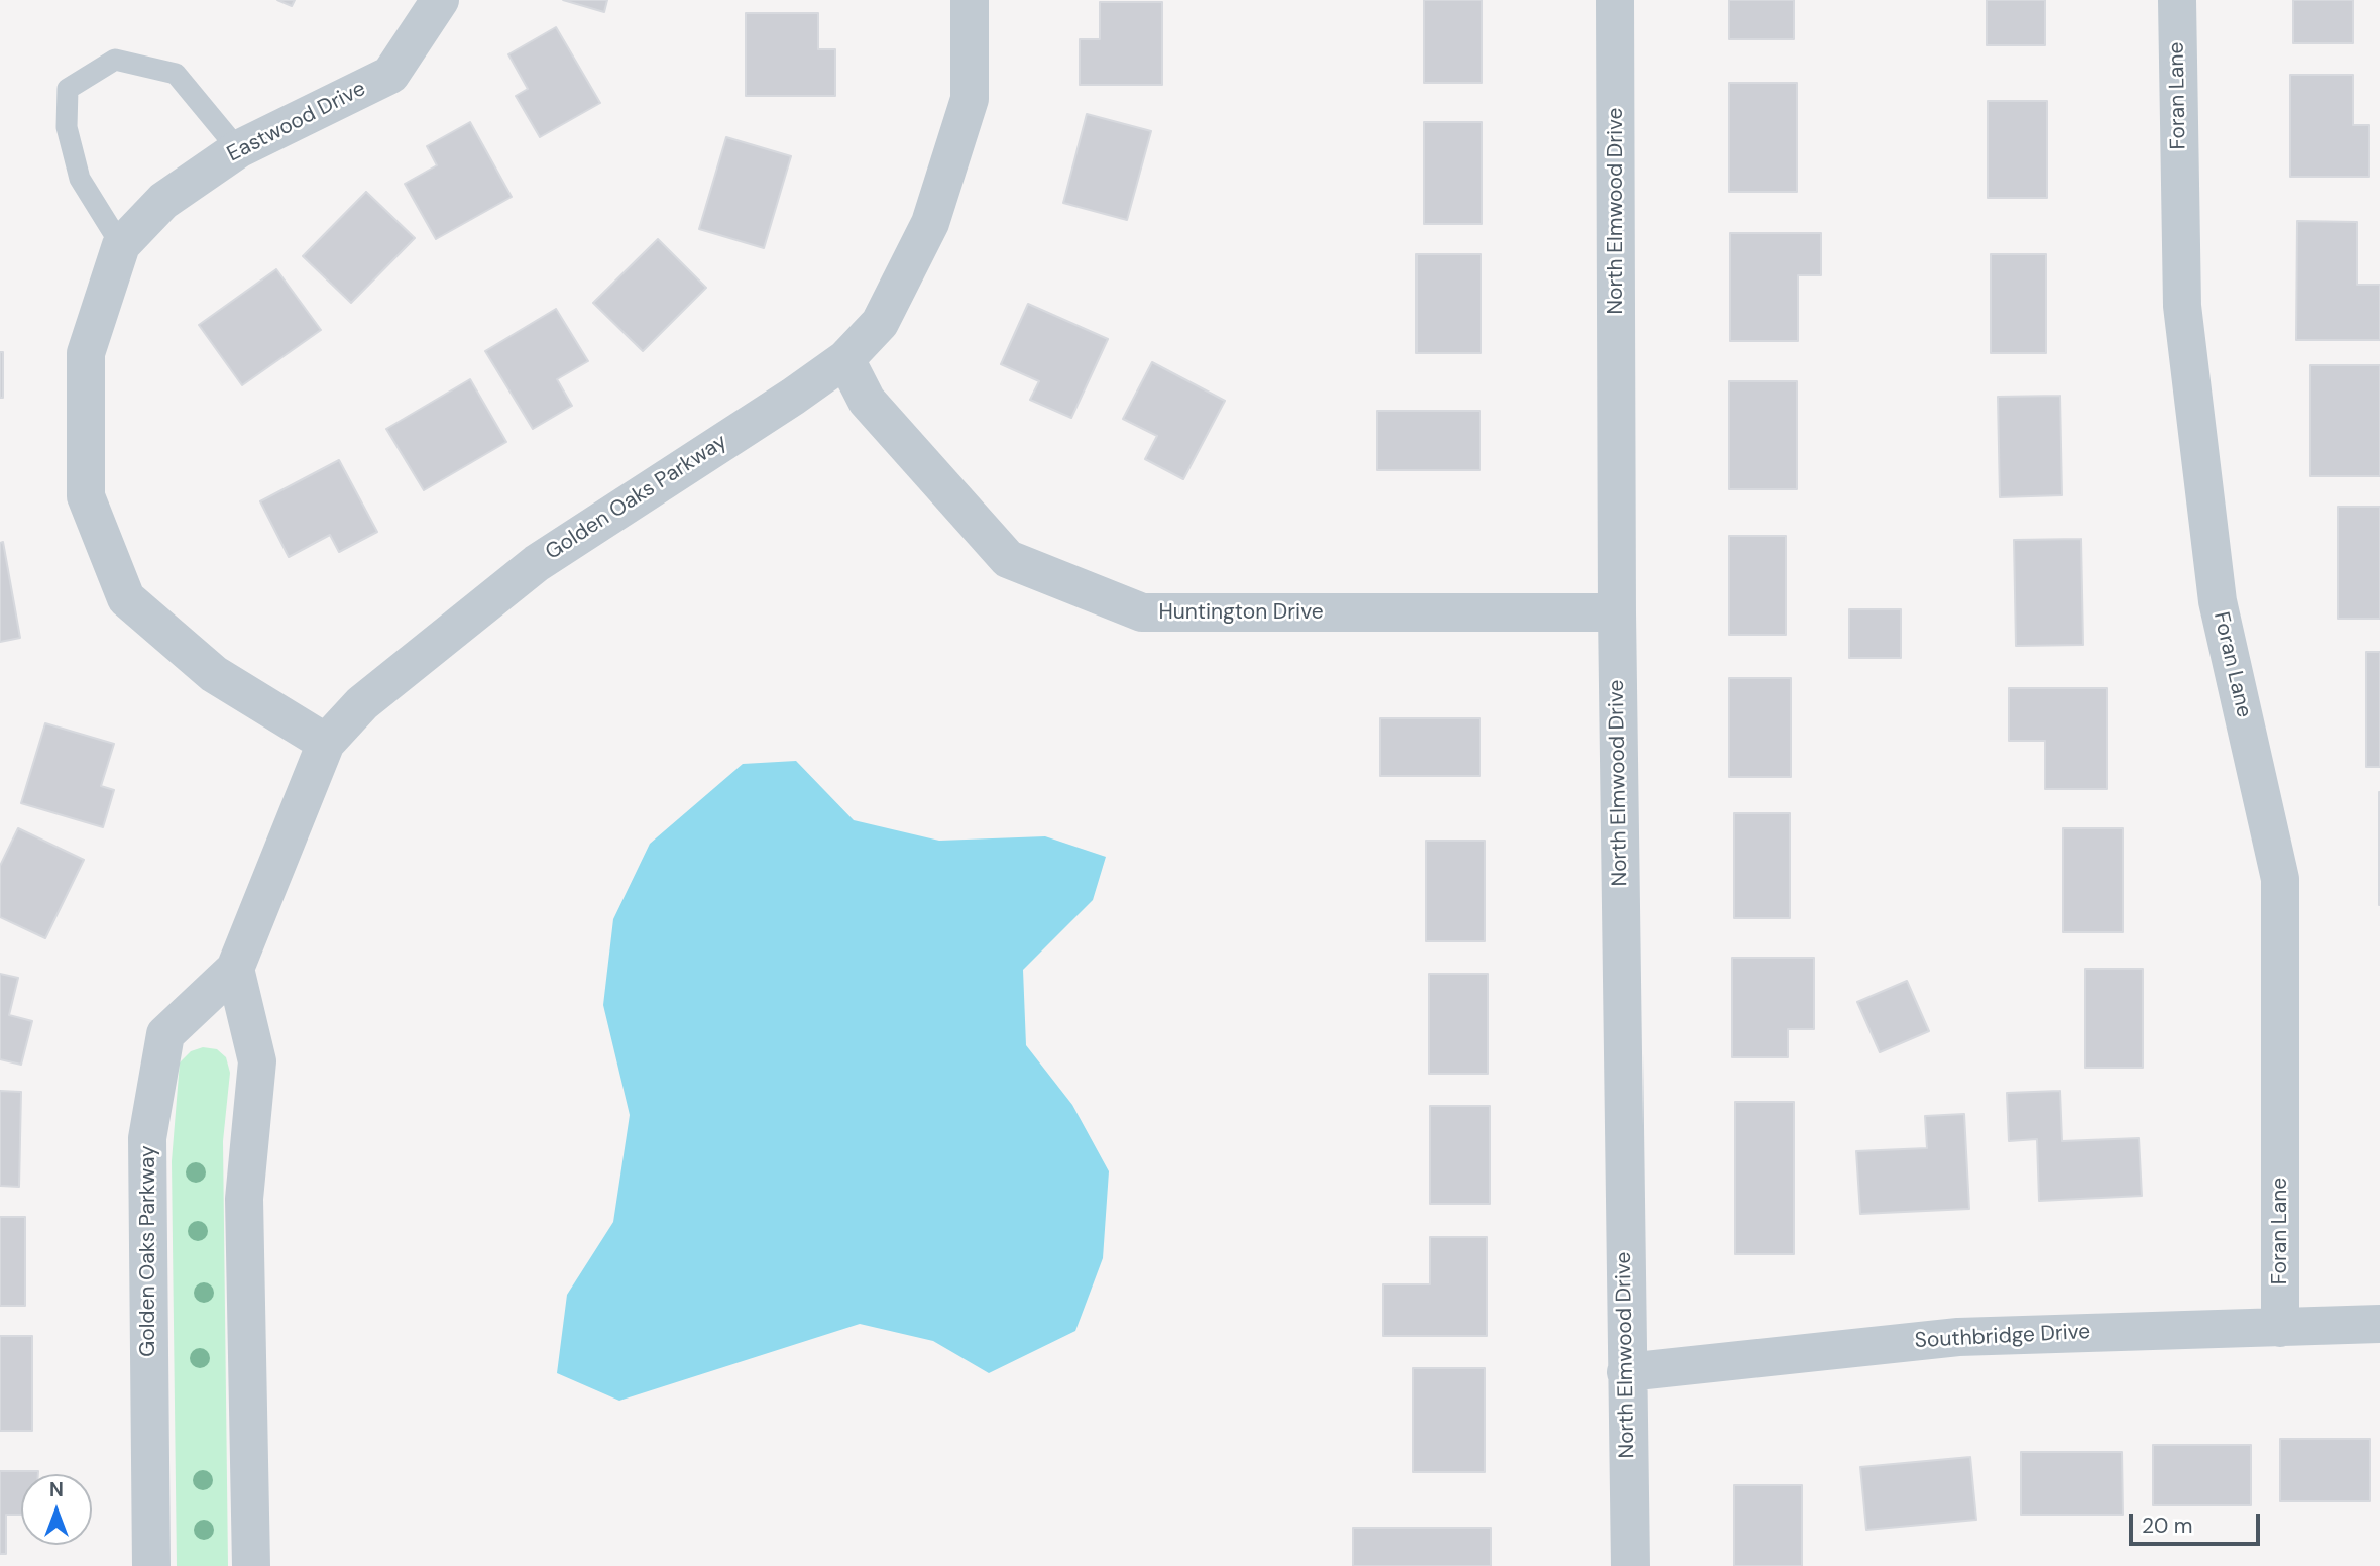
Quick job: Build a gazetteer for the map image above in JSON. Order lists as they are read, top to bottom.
{
  "streets": {
    "street": [
      "Foran Lane",
      "Eastwood Drive",
      "North Elmwood Drive",
      "Golden Oaks Parkway",
      "Huntington Drive",
      "Southbridge Drive"
    ]
  },
  "crossings": [
    ["Foran Lane", "Southbridge Drive"],
    ["Eastwood Drive", "Golden Oaks Parkway"],
    ["North Elmwood Drive", "Huntington Drive"],
    ["North Elmwood Drive", "Southbridge Drive"],
    ["Golden Oaks Parkway", "Huntington Drive"]
  ],
  "scale_bar": "20 m",
  "north": "top"
}
